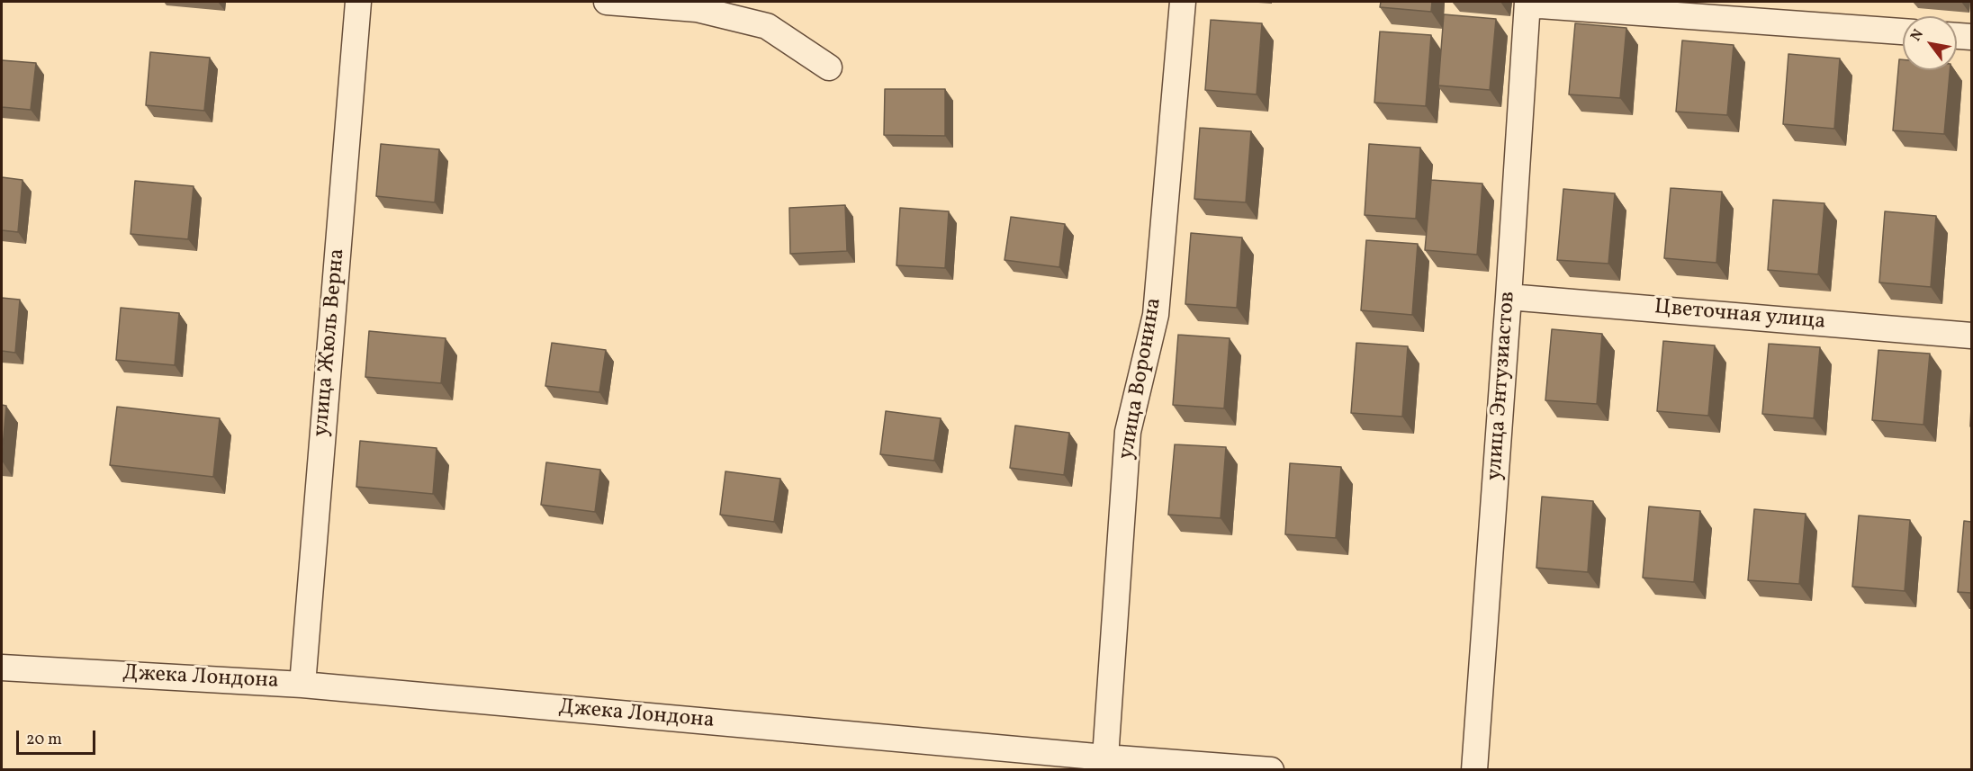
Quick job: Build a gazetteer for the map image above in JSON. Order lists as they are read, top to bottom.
{
  "streets": {
    "street": [
      "Цветочная улица",
      "улица Жюль Верна",
      "улица Воронина",
      "улица Энтузиастов",
      "Джека Лондона"
    ]
  },
  "crossings": [
    ["Цветочная улица", "улица Энтузиастов"],
    ["улица Жюль Верна", "Джека Лондона"],
    ["улица Воронина", "Джека Лондона"]
  ],
  "scale_bar": "20 m",
  "north": "top left"
}
